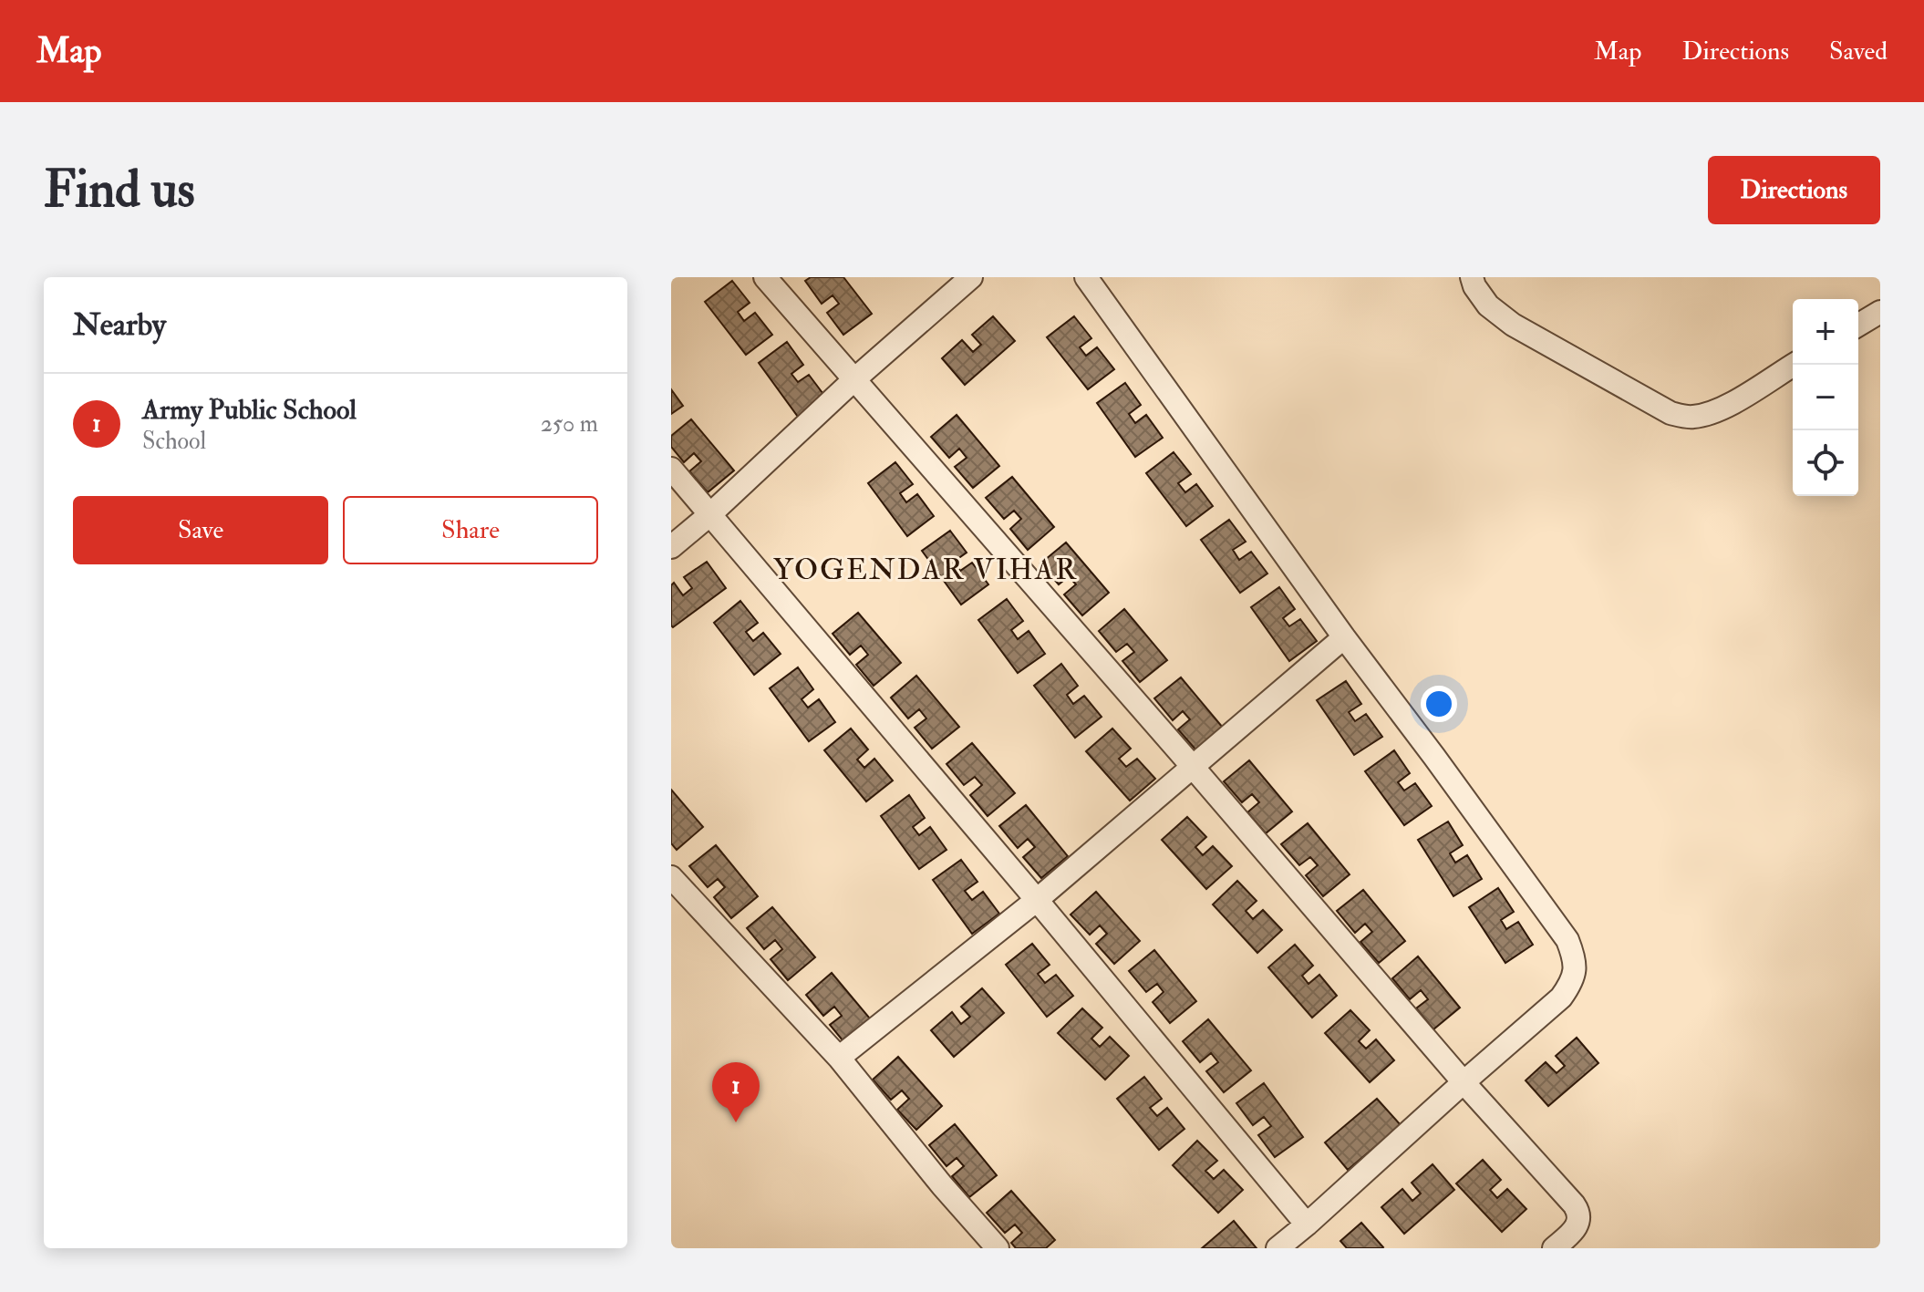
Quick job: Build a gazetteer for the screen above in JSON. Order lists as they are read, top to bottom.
{
  "districts": ["YOGENDAR VIHAR"],
  "page": {
    "header": "Map",
    "nav": ["Map", "Directions", "Saved"],
    "buttons": [
      "Directions",
      ["Save", "Share"]
    ],
    "title": "Find us",
    "heading": "Nearby",
    "map_buttons": ["+", "−"],
    "list": [
      {
        "mark": "1",
        "name": "Army Public School",
        "note": "School",
        "value": "250 m"
      }
    ],
    "pins": "1"
  }
}
